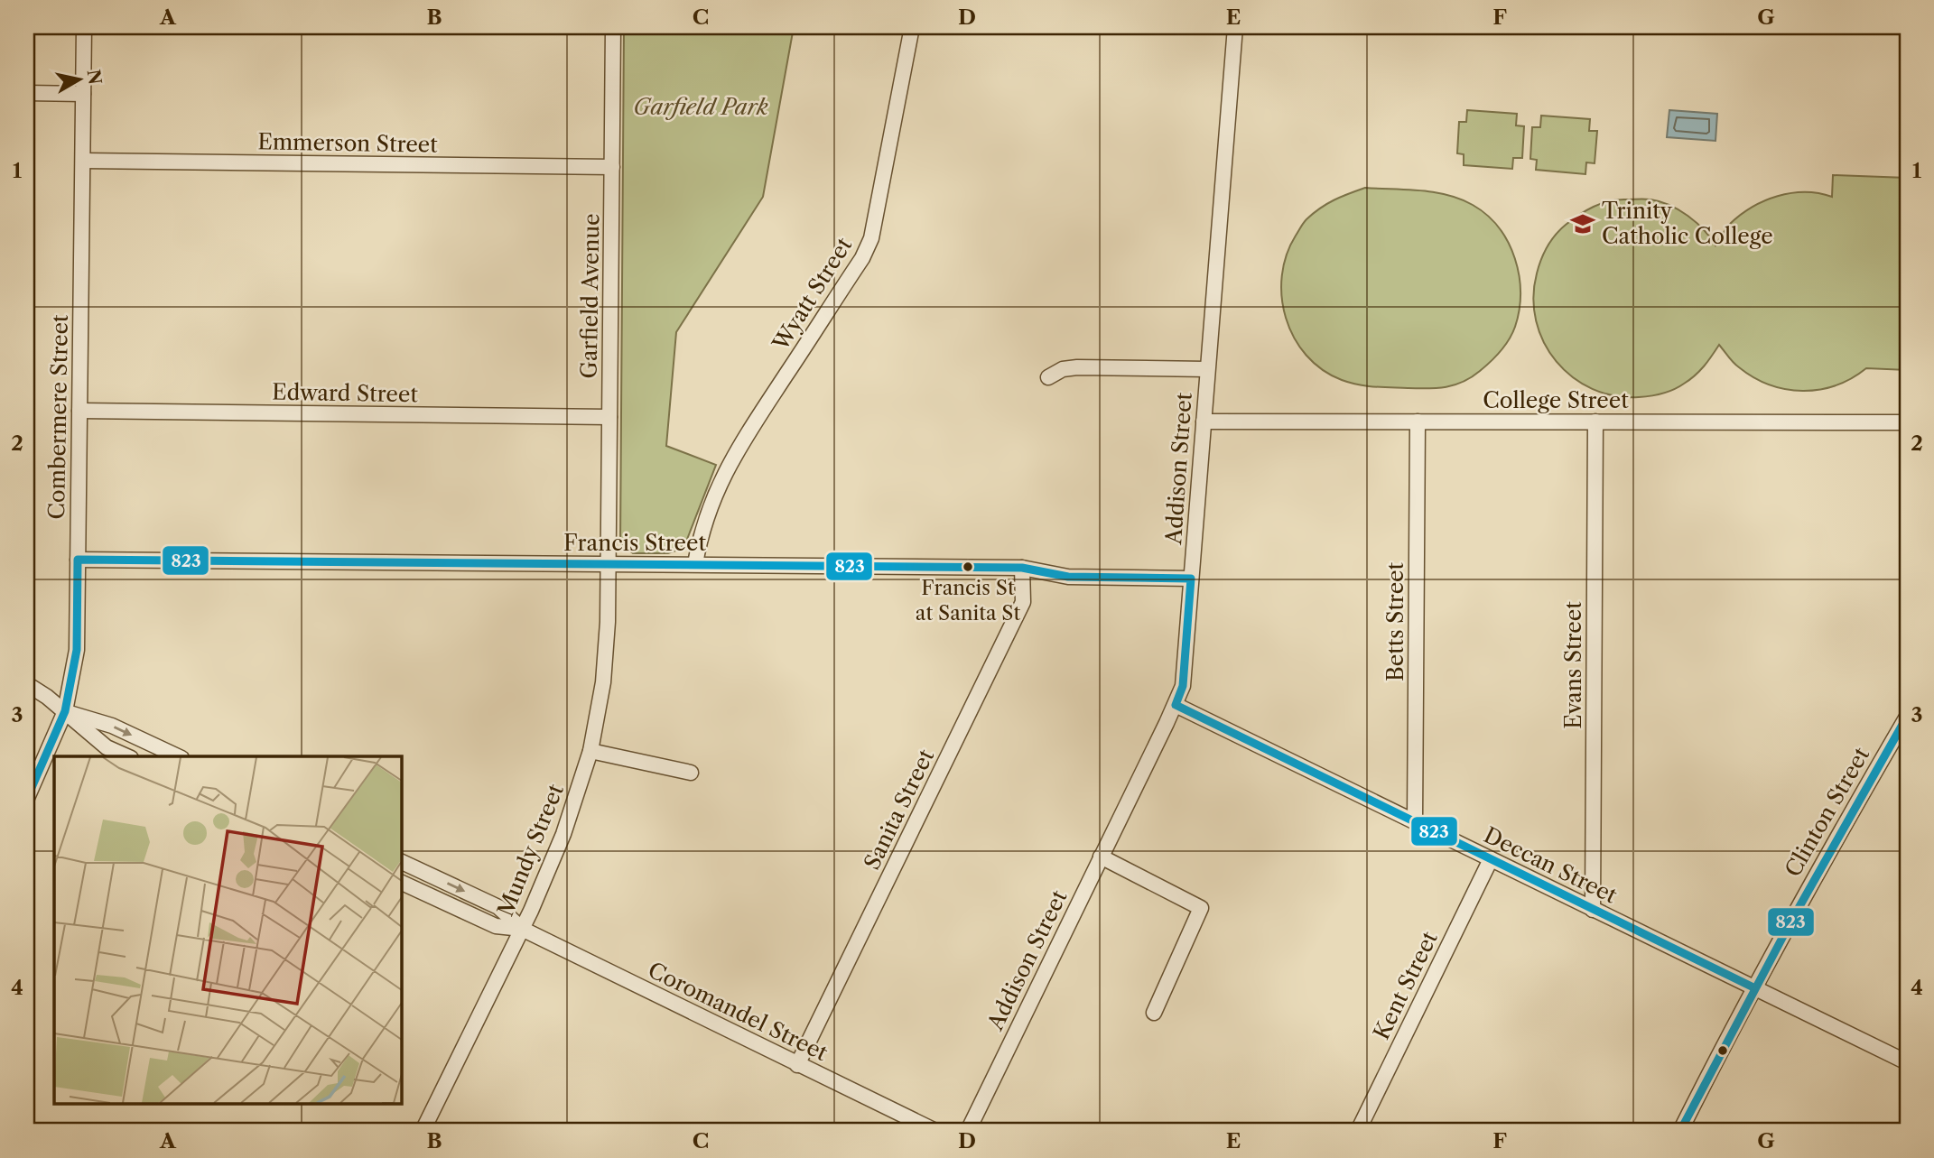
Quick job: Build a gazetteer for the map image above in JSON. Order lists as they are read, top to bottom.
{
  "streets": {
    "street": [
      "Emmerson Street",
      "Wyatt Street",
      "Garfield Avenue",
      "Edward Street",
      "College Street",
      "Combermere Street",
      "Addison Street",
      "Francis Street",
      "Betts Street",
      "Evans Street",
      "Sanita Street",
      "Clinton Street",
      "Mundy Street",
      "Deccan Street",
      "Kent Street",
      "Coromandel Street"
    ]
  },
  "crossings": [
    ["Emmerson Street", "Garfield Avenue"],
    ["Emmerson Street", "Combermere Street"],
    ["Wyatt Street", "Francis Street"],
    ["Garfield Avenue", "Edward Street"],
    ["Garfield Avenue", "Francis Street"],
    ["Garfield Avenue", "Mundy Street"],
    ["Edward Street", "Combermere Street"],
    ["College Street", "Addison Street"],
    ["College Street", "Betts Street"],
    ["College Street", "Evans Street"],
    ["Combermere Street", "Francis Street"],
    ["Addison Street", "Francis Street"],
    ["Addison Street", "Deccan Street"],
    ["Francis Street", "Sanita Street"],
    ["Francis Street", "Mundy Street"],
    ["Betts Street", "Deccan Street"],
    ["Evans Street", "Deccan Street"],
    ["Sanita Street", "Coromandel Street"],
    ["Clinton Street", "Deccan Street"],
    ["Mundy Street", "Coromandel Street"],
    ["Deccan Street", "Kent Street"]
  ],
  "parks": ["Garfield Park"],
  "places": {
    "school or university": ["Trinity Catholic College"],
    "other": ["Francis St at Sanita St"]
  },
  "lines": ["transit line 823"],
  "north": "right",
  "grid": {
    "columns": [
      "A",
      "B",
      "C",
      "D",
      "E",
      "F",
      "G"
    ],
    "rows": [
      "1",
      "2",
      "3",
      "4"
    ]
  }
}
